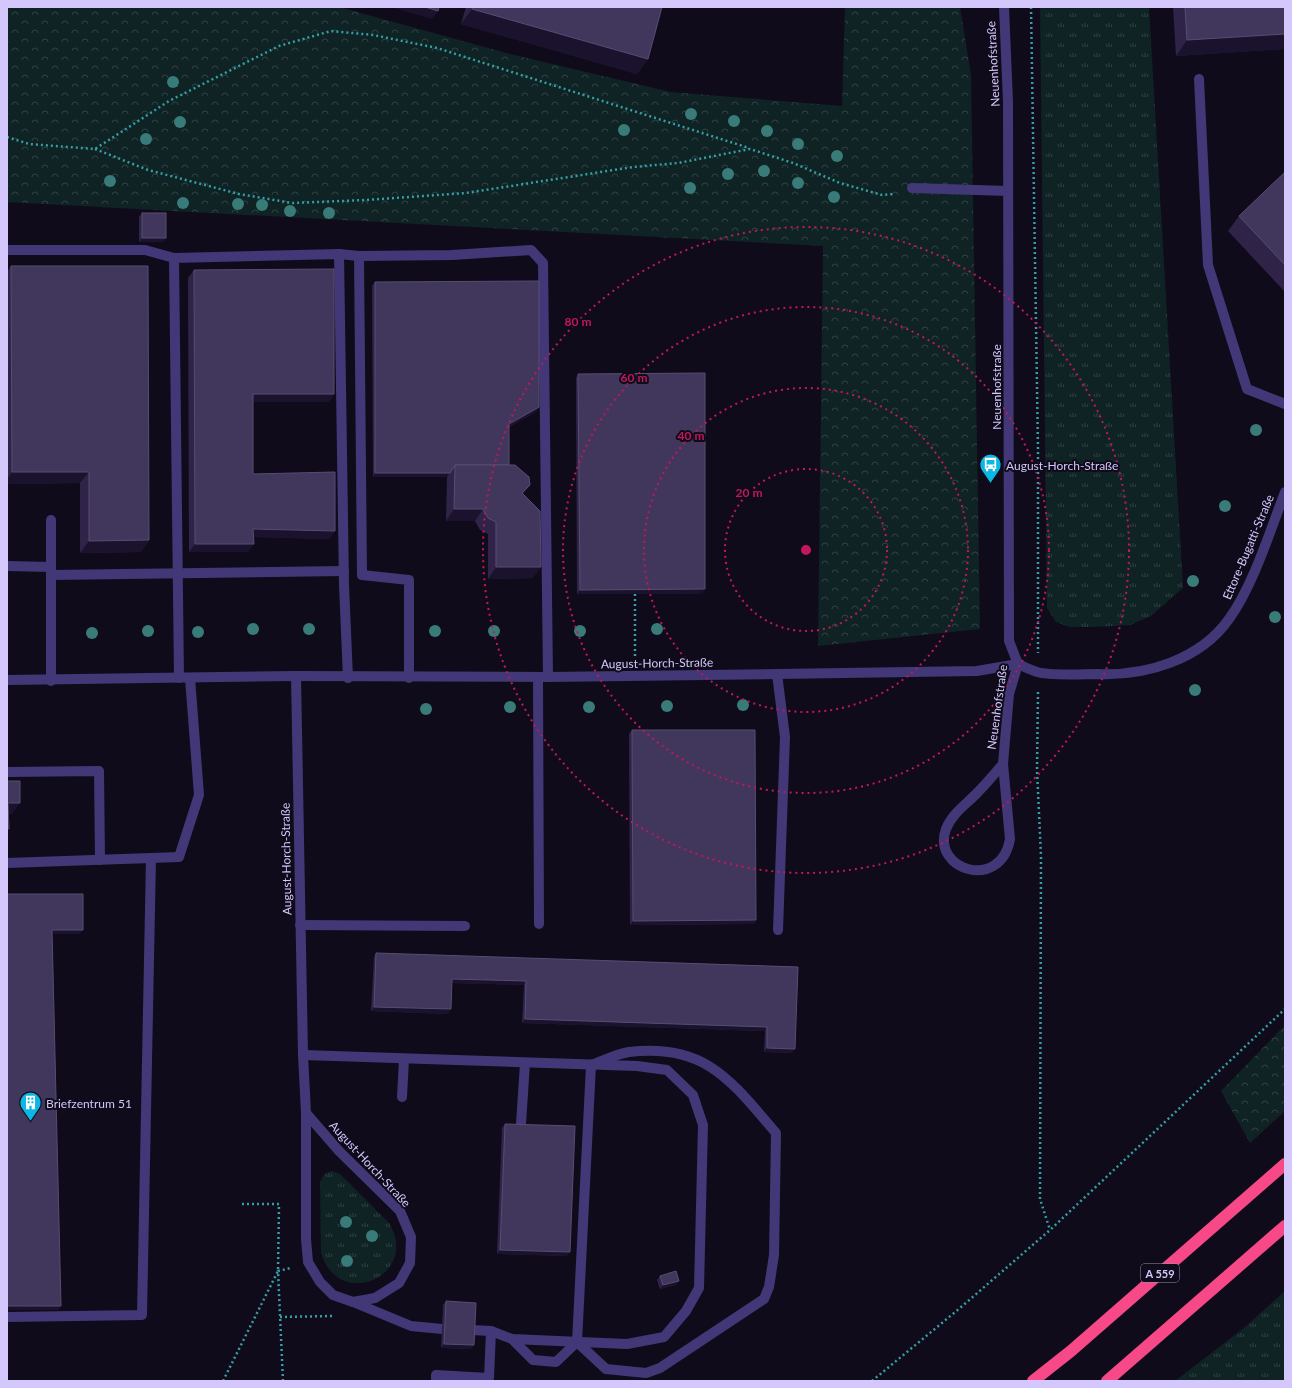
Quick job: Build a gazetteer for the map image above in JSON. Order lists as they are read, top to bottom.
{
  "streets": {
    "highway": ["A 559"],
    "street": ["Neuenhofstraße", "Ettore-Bugatti-Straße", "August-Horch-Straße"]
  },
  "crossings": [
    ["Neuenhofstraße", "Ettore-Bugatti-Straße"],
    ["Neuenhofstraße", "August-Horch-Straße"],
    ["Ettore-Bugatti-Straße", "August-Horch-Straße"]
  ],
  "places": {
    "bus stop": ["August-Horch-Straße"],
    "building": ["Briefzentrum 51"]
  },
  "rings": [
    "80 m",
    "60 m",
    "40 m",
    "20 m"
  ]
}
